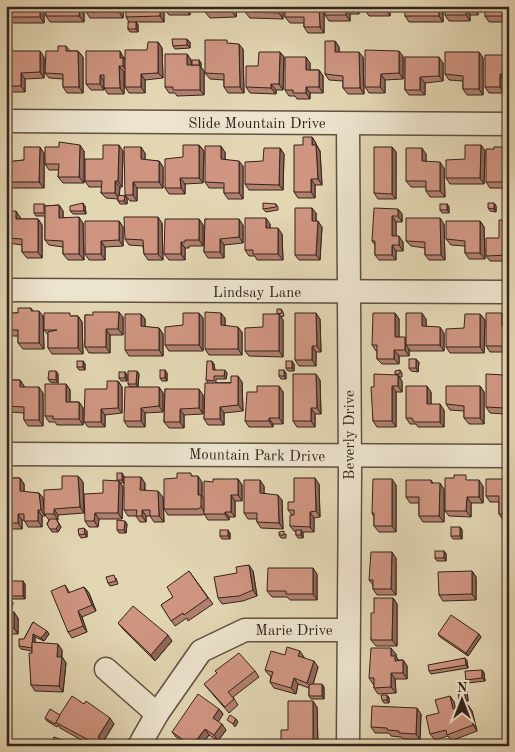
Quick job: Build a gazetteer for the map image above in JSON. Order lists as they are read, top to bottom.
{
  "streets": {
    "street": [
      "Slide Mountain Drive",
      "Lindsay Lane",
      "Beverly Drive",
      "Mountain Park Drive",
      "Marie Drive"
    ]
  },
  "crossings": [
    ["Slide Mountain Drive", "Beverly Drive"],
    ["Lindsay Lane", "Beverly Drive"],
    ["Beverly Drive", "Mountain Park Drive"],
    ["Beverly Drive", "Marie Drive"]
  ],
  "north": "top"
}
